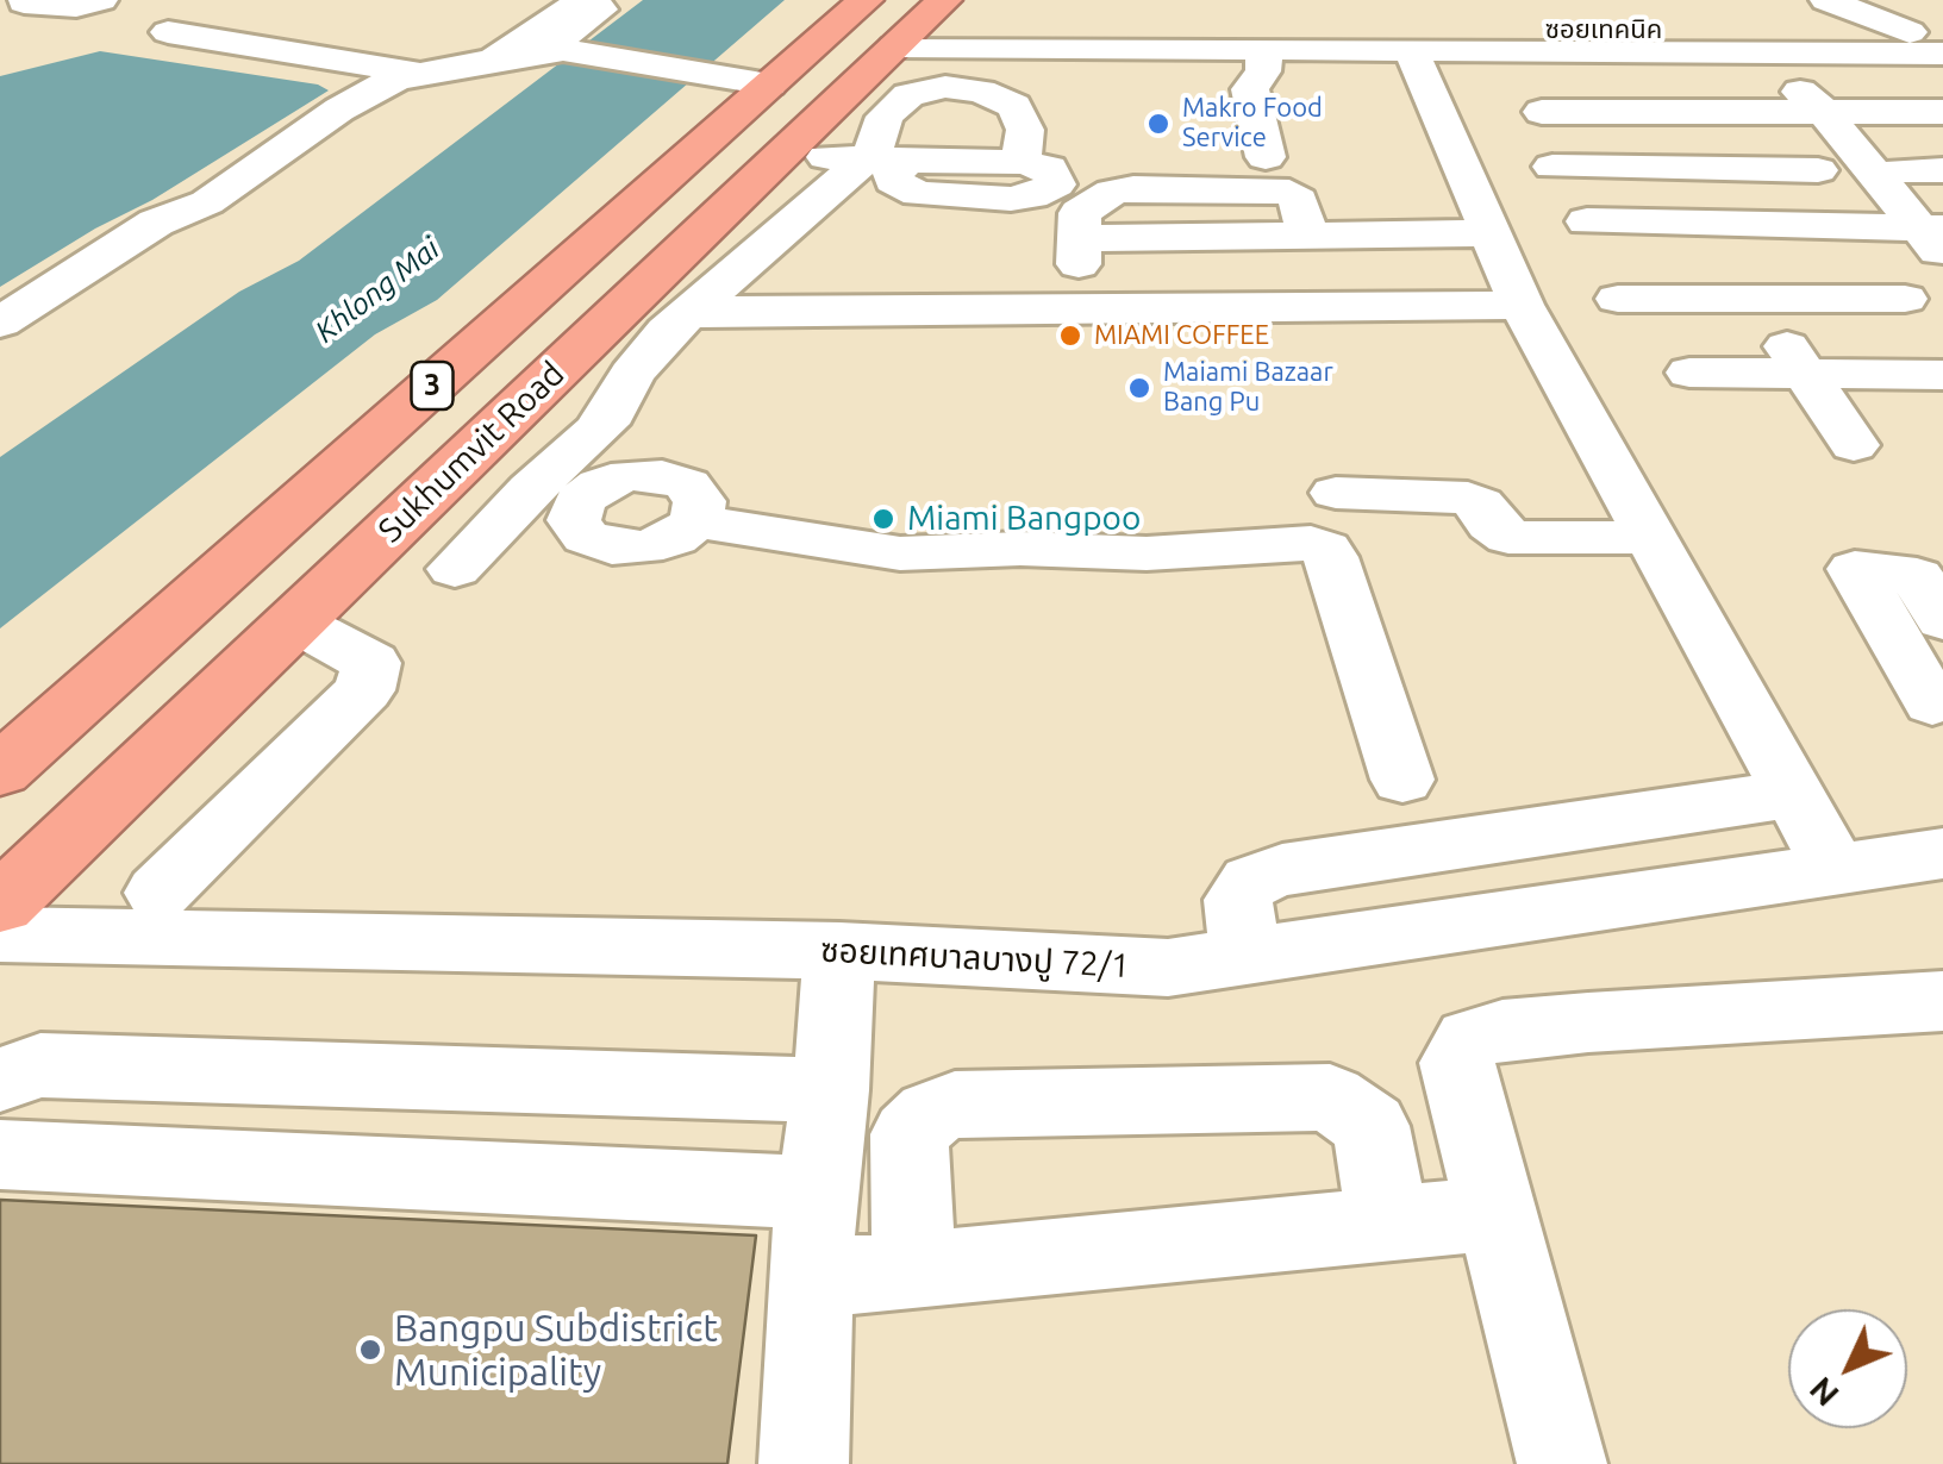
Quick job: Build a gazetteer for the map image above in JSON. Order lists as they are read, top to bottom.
{
  "streets": {
    "highway": ["3", "Sukhumvit Road"],
    "street": ["ซอยเทคนิค", "ซอยเทศบาลบางปู 72/1"]
  },
  "water": ["Khlong Mai"],
  "places": [
    "Makro Food Service",
    "MIAMI COFFEE",
    "Maiami Bazaar Bang Pu",
    "Miami Bangpoo",
    "Bangpu Subdistrict Municipality"
  ],
  "north": "bottom left"
}
